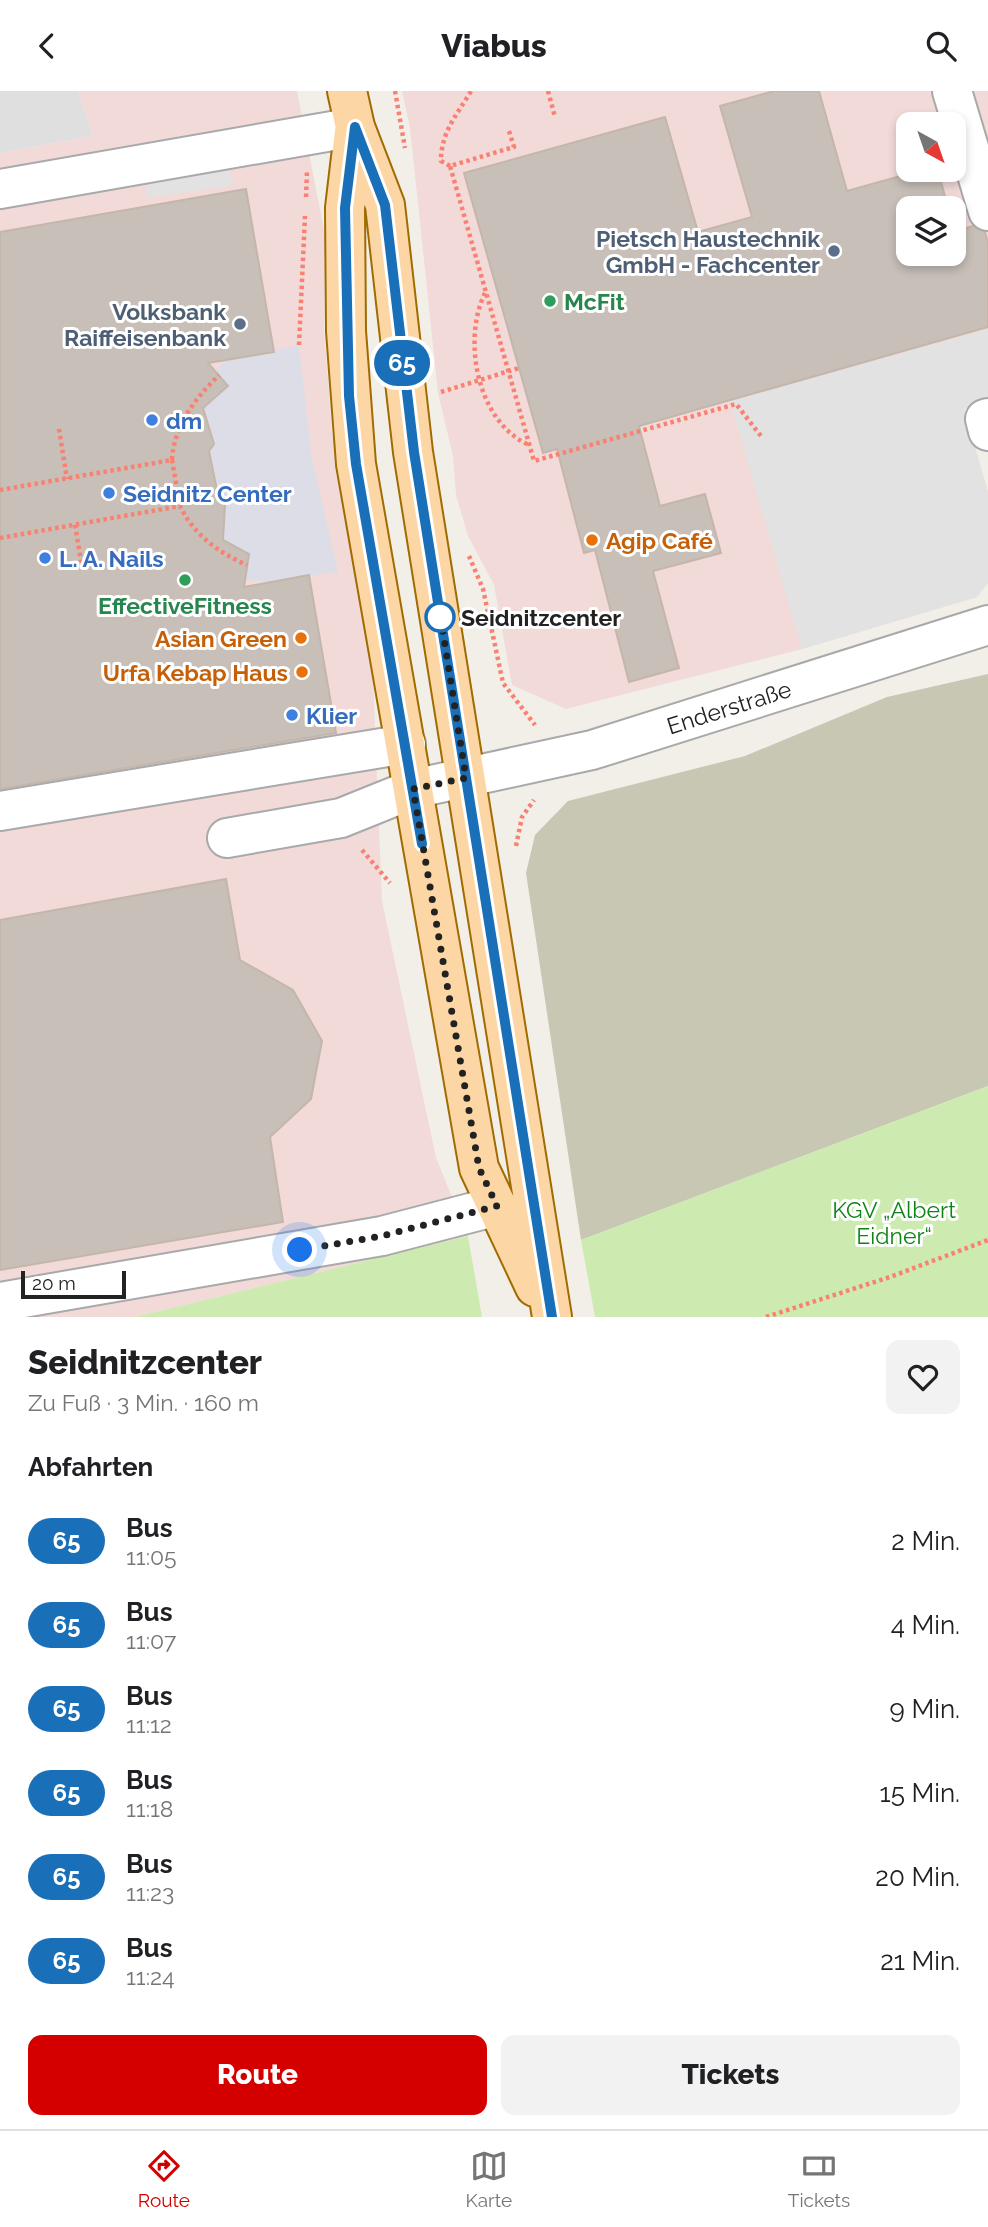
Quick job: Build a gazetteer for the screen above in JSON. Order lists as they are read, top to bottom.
{
  "streets": {
    "street": ["Enderstraße"]
  },
  "parks": ["KGV „Albert Eidner“"],
  "places": [
    "Pietsch Haustechnik GmbH - Fachcenter",
    "McFit",
    "Volksbank Raiffeisenbank",
    "dm",
    "Seidnitz Center",
    "Agip Café",
    "L. A. Nails",
    "EffectiveFitness",
    "Seidnitzcenter",
    "Asian Green",
    "Urfa Kebap Haus",
    "Klier"
  ],
  "lines": ["bus line 65"],
  "scale_bar": "20 m",
  "north": "bottom right",
  "page": {
    "header": "Viabus",
    "on_map": "65",
    "scale": "20 m",
    "heading": [
      ["Seidnitzcenter", "Zu Fuß · 3 Min. · 160 m"],
      "Abfahrten"
    ],
    "list": [
      {
        "mark": "65",
        "name": "Bus",
        "note": "11:05",
        "value": "2 Min."
      },
      {
        "mark": "65",
        "name": "Bus",
        "note": "11:07",
        "value": "4 Min."
      },
      {
        "mark": "65",
        "name": "Bus",
        "note": "11:12",
        "value": "9 Min."
      },
      {
        "mark": "65",
        "name": "Bus",
        "note": "11:18",
        "value": "15 Min."
      },
      {
        "mark": "65",
        "name": "Bus",
        "note": "11:23",
        "value": "20 Min."
      },
      {
        "mark": "65",
        "name": "Bus",
        "note": "11:24",
        "value": "21 Min."
      }
    ],
    "buttons": ["Route", "Tickets"],
    "tabs": ["Route", "Karte", "Tickets"]
  }
}
